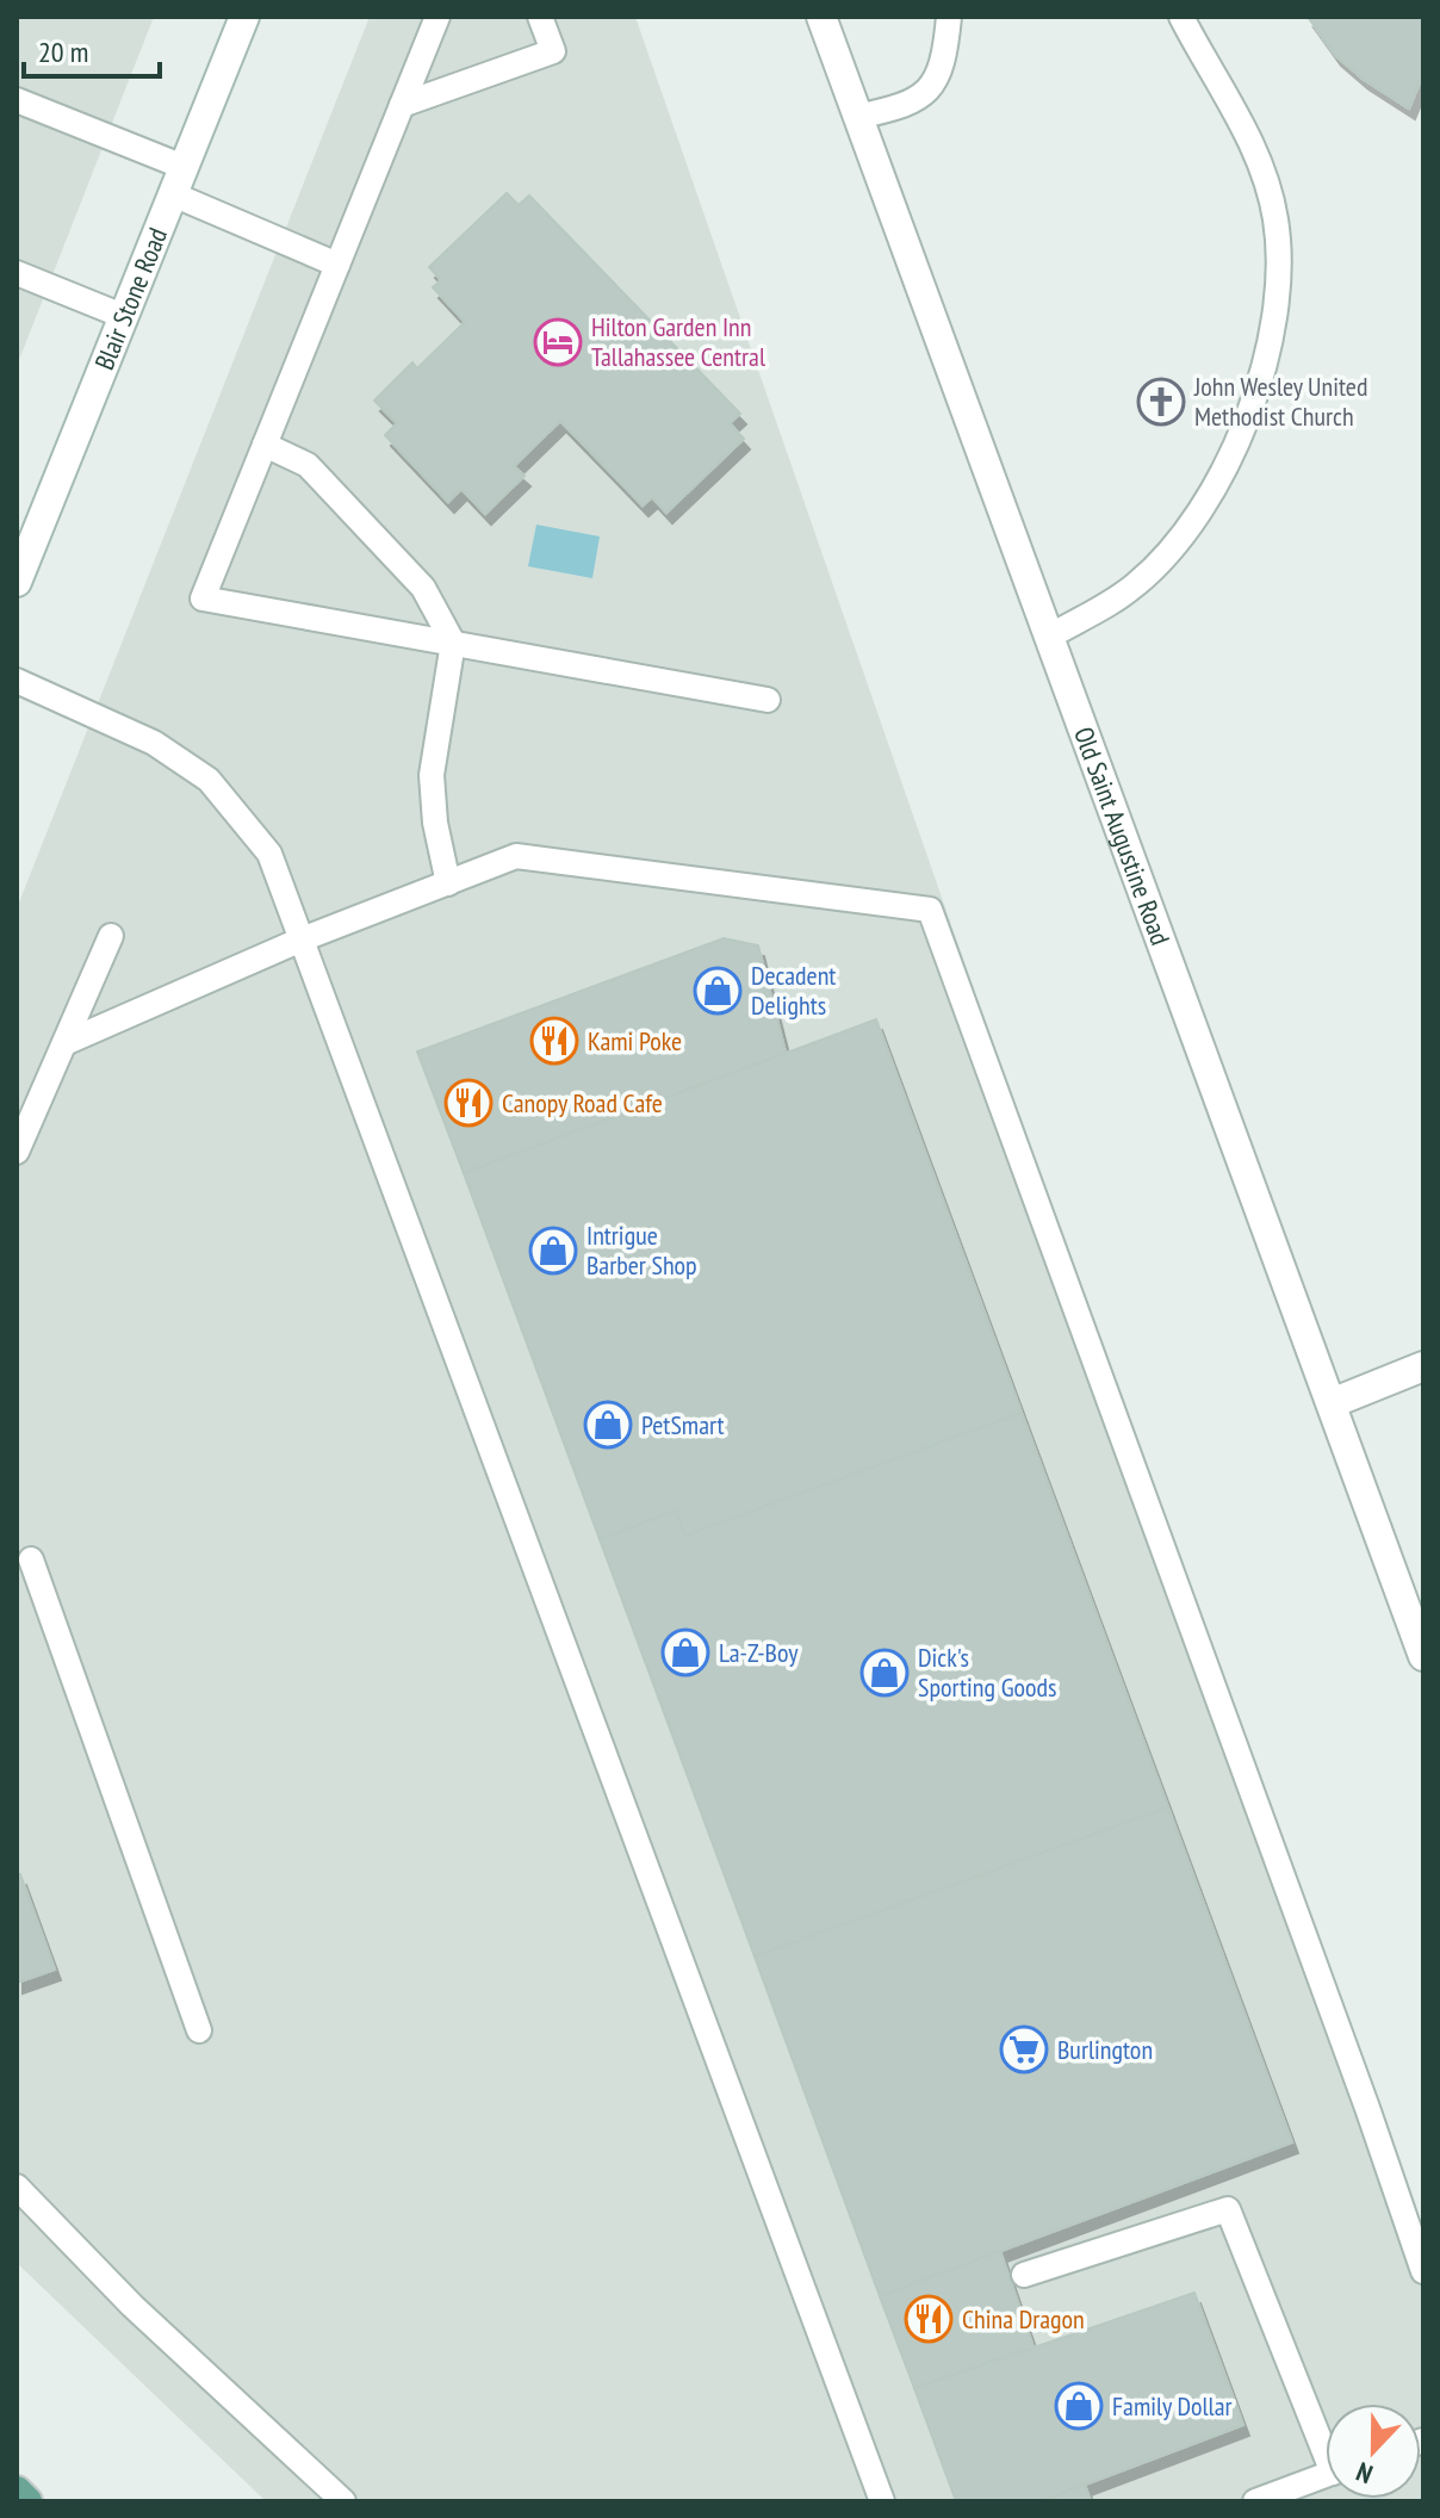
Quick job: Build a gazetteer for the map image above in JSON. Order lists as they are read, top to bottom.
{
  "streets": {
    "street": ["Blair Stone Road", "Old Saint Augustine Road"]
  },
  "places": {
    "hotel": ["Hilton Garden Inn Tallahassee Central"],
    "church": ["John Wesley United Methodist Church"],
    "shop": [
      "Decadent Delights",
      "Intrigue Barber Shop",
      "PetSmart",
      "La-Z-Boy",
      "Dick's Sporting Goods",
      "Family Dollar"
    ],
    "restaurant": ["Kami Poke", "Canopy Road Cafe", "China Dragon"],
    "supermarket": ["Burlington"]
  },
  "scale_bar": "20 m",
  "north": "bottom"
}
